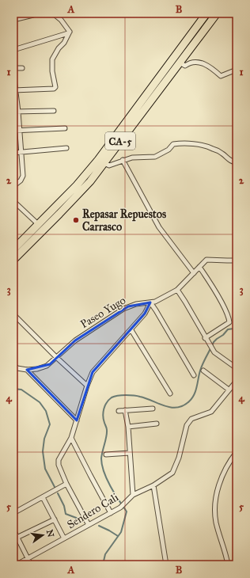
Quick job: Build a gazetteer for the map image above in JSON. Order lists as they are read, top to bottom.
{
  "streets": {
    "highway": ["CA-5"],
    "street": ["Paseo Yugo", "Sendero Cali"]
  },
  "places": ["Repasar Repuestos Carrasco"],
  "north": "right",
  "grid": {
    "columns": ["A", "B"],
    "rows": [
      "1",
      "2",
      "3",
      "4",
      "5"
    ]
  }
}
